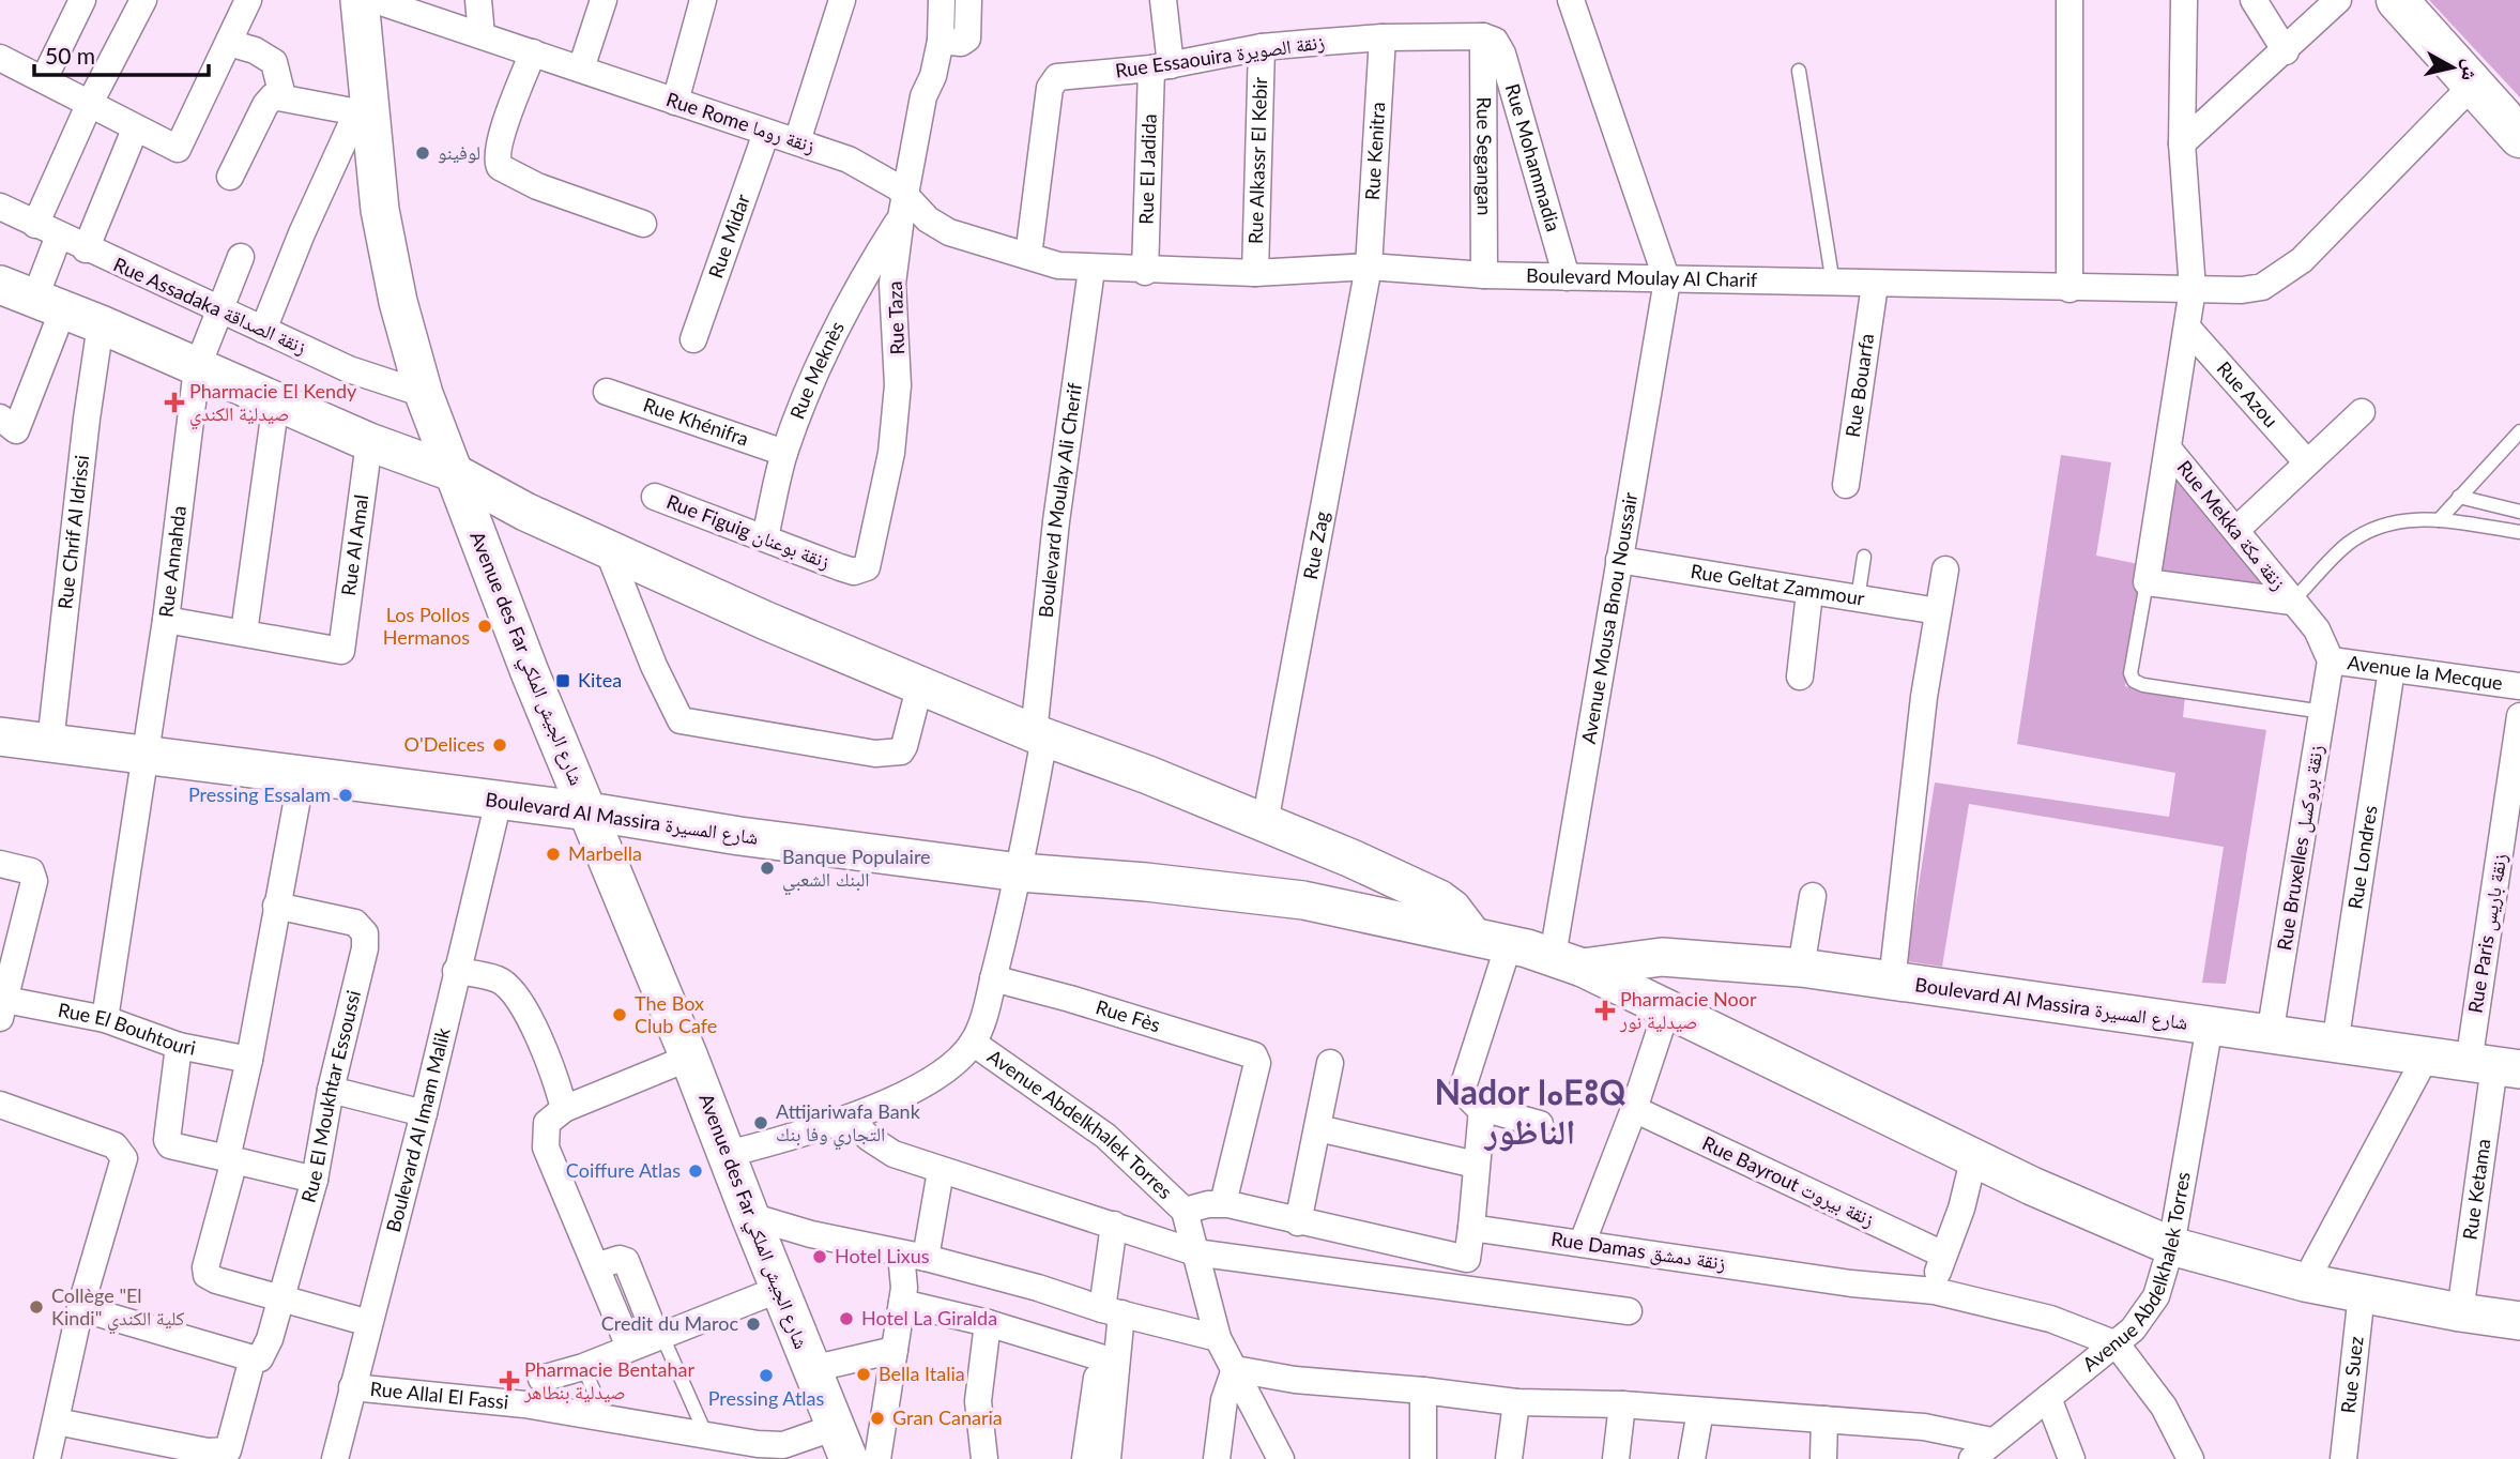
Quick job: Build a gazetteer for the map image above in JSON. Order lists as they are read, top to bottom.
{
  "streets": {
    "main road": ["Avenue des Far شارع الجيش الملكي", "Boulevard Al Massira شارع المسيرة"],
    "street": [
      "Rue Essaouira زنقة الصويرة",
      "Rue Rome زنقة روما",
      "Rue Kenitra",
      "Rue Segangan",
      "Rue Mohammadia",
      "Rue Alkassr El Kebir",
      "Rue El Jadida",
      "Rue Midar",
      "Boulevard Moulay Al Charif",
      "Rue Assadaka زنقة الصداقة",
      "Rue Taza",
      "Rue Meknès",
      "Rue Bouarfa",
      "Rue Azou",
      "Rue Khénifra",
      "Boulevard Moulay Ali Cherif",
      "Rue Mekka زنقة مكة",
      "Rue Figuig زنقة بوعنان",
      "Rue Chrif Al Idrissi",
      "Rue Zag",
      "Rue Al Amal",
      "Rue Annahda",
      "Rue Geltat Zammour",
      "Avenue Mousa Bnou Noussair",
      "Avenue la Mecque",
      "Rue Bruxelles زنقة بروكسل",
      "Rue Londres",
      "Rue Paris زنقة باريس",
      "Rue Fès",
      "Rue El Bouhtouri",
      "Rue El Moukhtar Essoussi",
      "Avenue Abdelkhalek Torres",
      "Boulevard Al Imam Malik",
      "Rue Bayrout زنقة بيروت",
      "Rue Ketama",
      "Rue Damas زنقة دمشق",
      "Rue Suez",
      "Rue Allal El Fassi"
    ]
  },
  "crossings": [
    ["Rue Essaouira زنقة الصويرة", "Rue Rome زنقة روما"],
    ["Rue Essaouira زنقة الصويرة", "Rue Kenitra"],
    ["Rue Essaouira زنقة الصويرة", "Rue Segangan"],
    ["Rue Essaouira زنقة الصويرة", "Rue Mohammadia"],
    ["Rue Essaouira زنقة الصويرة", "Rue Alkassr El Kebir"],
    ["Rue Essaouira زنقة الصويرة", "Rue El Jadida"],
    ["Rue Rome زنقة روما", "Rue Midar"],
    ["Rue Rome زنقة روما", "Boulevard Moulay Al Charif"],
    ["Rue Rome زنقة روما", "Rue Taza"],
    ["Rue Rome زنقة روما", "Rue Meknès"],
    ["Rue Rome زنقة روما", "Boulevard Moulay Ali Cherif"],
    ["Rue Kenitra", "Boulevard Moulay Al Charif"],
    ["Rue Kenitra", "Rue Zag"],
    ["Rue Segangan", "Rue Mohammadia"],
    ["Rue Segangan", "Boulevard Moulay Al Charif"],
    ["Rue Mohammadia", "Boulevard Moulay Al Charif"],
    ["Rue Alkassr El Kebir", "Boulevard Moulay Al Charif"],
    ["Rue El Jadida", "Boulevard Moulay Al Charif"],
    ["Boulevard Moulay Al Charif", "Rue Bouarfa"],
    ["Boulevard Moulay Al Charif", "Boulevard Moulay Ali Cherif"],
    ["Boulevard Moulay Al Charif", "Rue Zag"],
    ["Boulevard Moulay Al Charif", "Avenue Mousa Bnou Noussair"],
    ["Rue Assadaka زنقة الصداقة", "Rue Annahda"],
    ["Rue Assadaka زنقة الصداقة", "Avenue des Far شارع الجيش الملكي"],
    ["Rue Taza", "Rue Meknès"],
    ["Rue Taza", "Rue Figuig زنقة بوعنان"],
    ["Rue Meknès", "Rue Khénifra"],
    ["Rue Meknès", "Rue Figuig زنقة بوعنان"],
    ["Boulevard Moulay Ali Cherif", "Avenue Abdelkhalek Torres"],
    ["Rue Mekka زنقة مكة", "Avenue la Mecque"],
    ["Rue Mekka زنقة مكة", "Rue Bruxelles زنقة بروكسل"],
    ["Rue Chrif Al Idrissi", "Boulevard Al Massira شارع المسيرة"],
    ["Rue Annahda", "Boulevard Al Massira شارع المسيرة"],
    ["Rue Annahda", "Rue El Bouhtouri"],
    ["Rue Geltat Zammour", "Avenue Mousa Bnou Noussair"],
    ["Avenue Mousa Bnou Noussair", "Boulevard Al Massira شارع المسيرة"],
    ["Avenue des Far شارع الجيش الملكي", "Boulevard Al Massira شارع المسيرة"],
    ["Avenue des Far شارع الجيش الملكي", "Rue Allal El Fassi"],
    ["Avenue la Mecque", "Rue Bruxelles زنقة بروكسل"],
    ["Avenue la Mecque", "Rue Londres"],
    ["Boulevard Al Massira شارع المسيرة", "Rue Bruxelles زنقة بروكسل"],
    ["Boulevard Al Massira شارع المسيرة", "Rue Londres"],
    ["Boulevard Al Massira شارع المسيرة", "Rue Paris زنقة باريس"],
    ["Boulevard Al Massira شارع المسيرة", "Avenue Abdelkhalek Torres"],
    ["Boulevard Al Massira شارع المسيرة", "Boulevard Al Imam Malik"],
    ["Boulevard Al Massira شارع المسيرة", "Rue Ketama"],
    ["Rue Paris زنقة باريس", "Rue Ketama"],
    ["Rue Fès", "Avenue Abdelkhalek Torres"],
    ["Avenue Abdelkhalek Torres", "Rue Damas زنقة دمشق"],
    ["Boulevard Al Imam Malik", "Rue Allal El Fassi"]
  ],
  "districts": ["Nador ⵏⴰⴹⵓⵕ الناظور"],
  "places": {
    "other": [
      "لوفينو",
      "Los Pollos Hermanos",
      "O'Delices",
      "Pressing Essalam",
      "Marbella",
      "Banque Populaire البنك الشعبي",
      "The Box Club Cafe",
      "Attijariwafa Bank التجاري وفا بنك",
      "Coiffure Atlas",
      "Hotel Lixus",
      "Collège \"El Kindi\" كلية الكندي",
      "Hotel La Giralda",
      "Credit du Maroc",
      "Bella Italia",
      "Pressing Atlas",
      "Gran Canaria"
    ],
    "health": ["Pharmacie El Kendy صيدلية الكندي", "Pharmacie Noor صيدلية نور", "Pharmacie Bentahar صيدلية بنطاهر"],
    "transit": ["Kitea"]
  },
  "scale_bar": "50 m",
  "north": "right"
}
